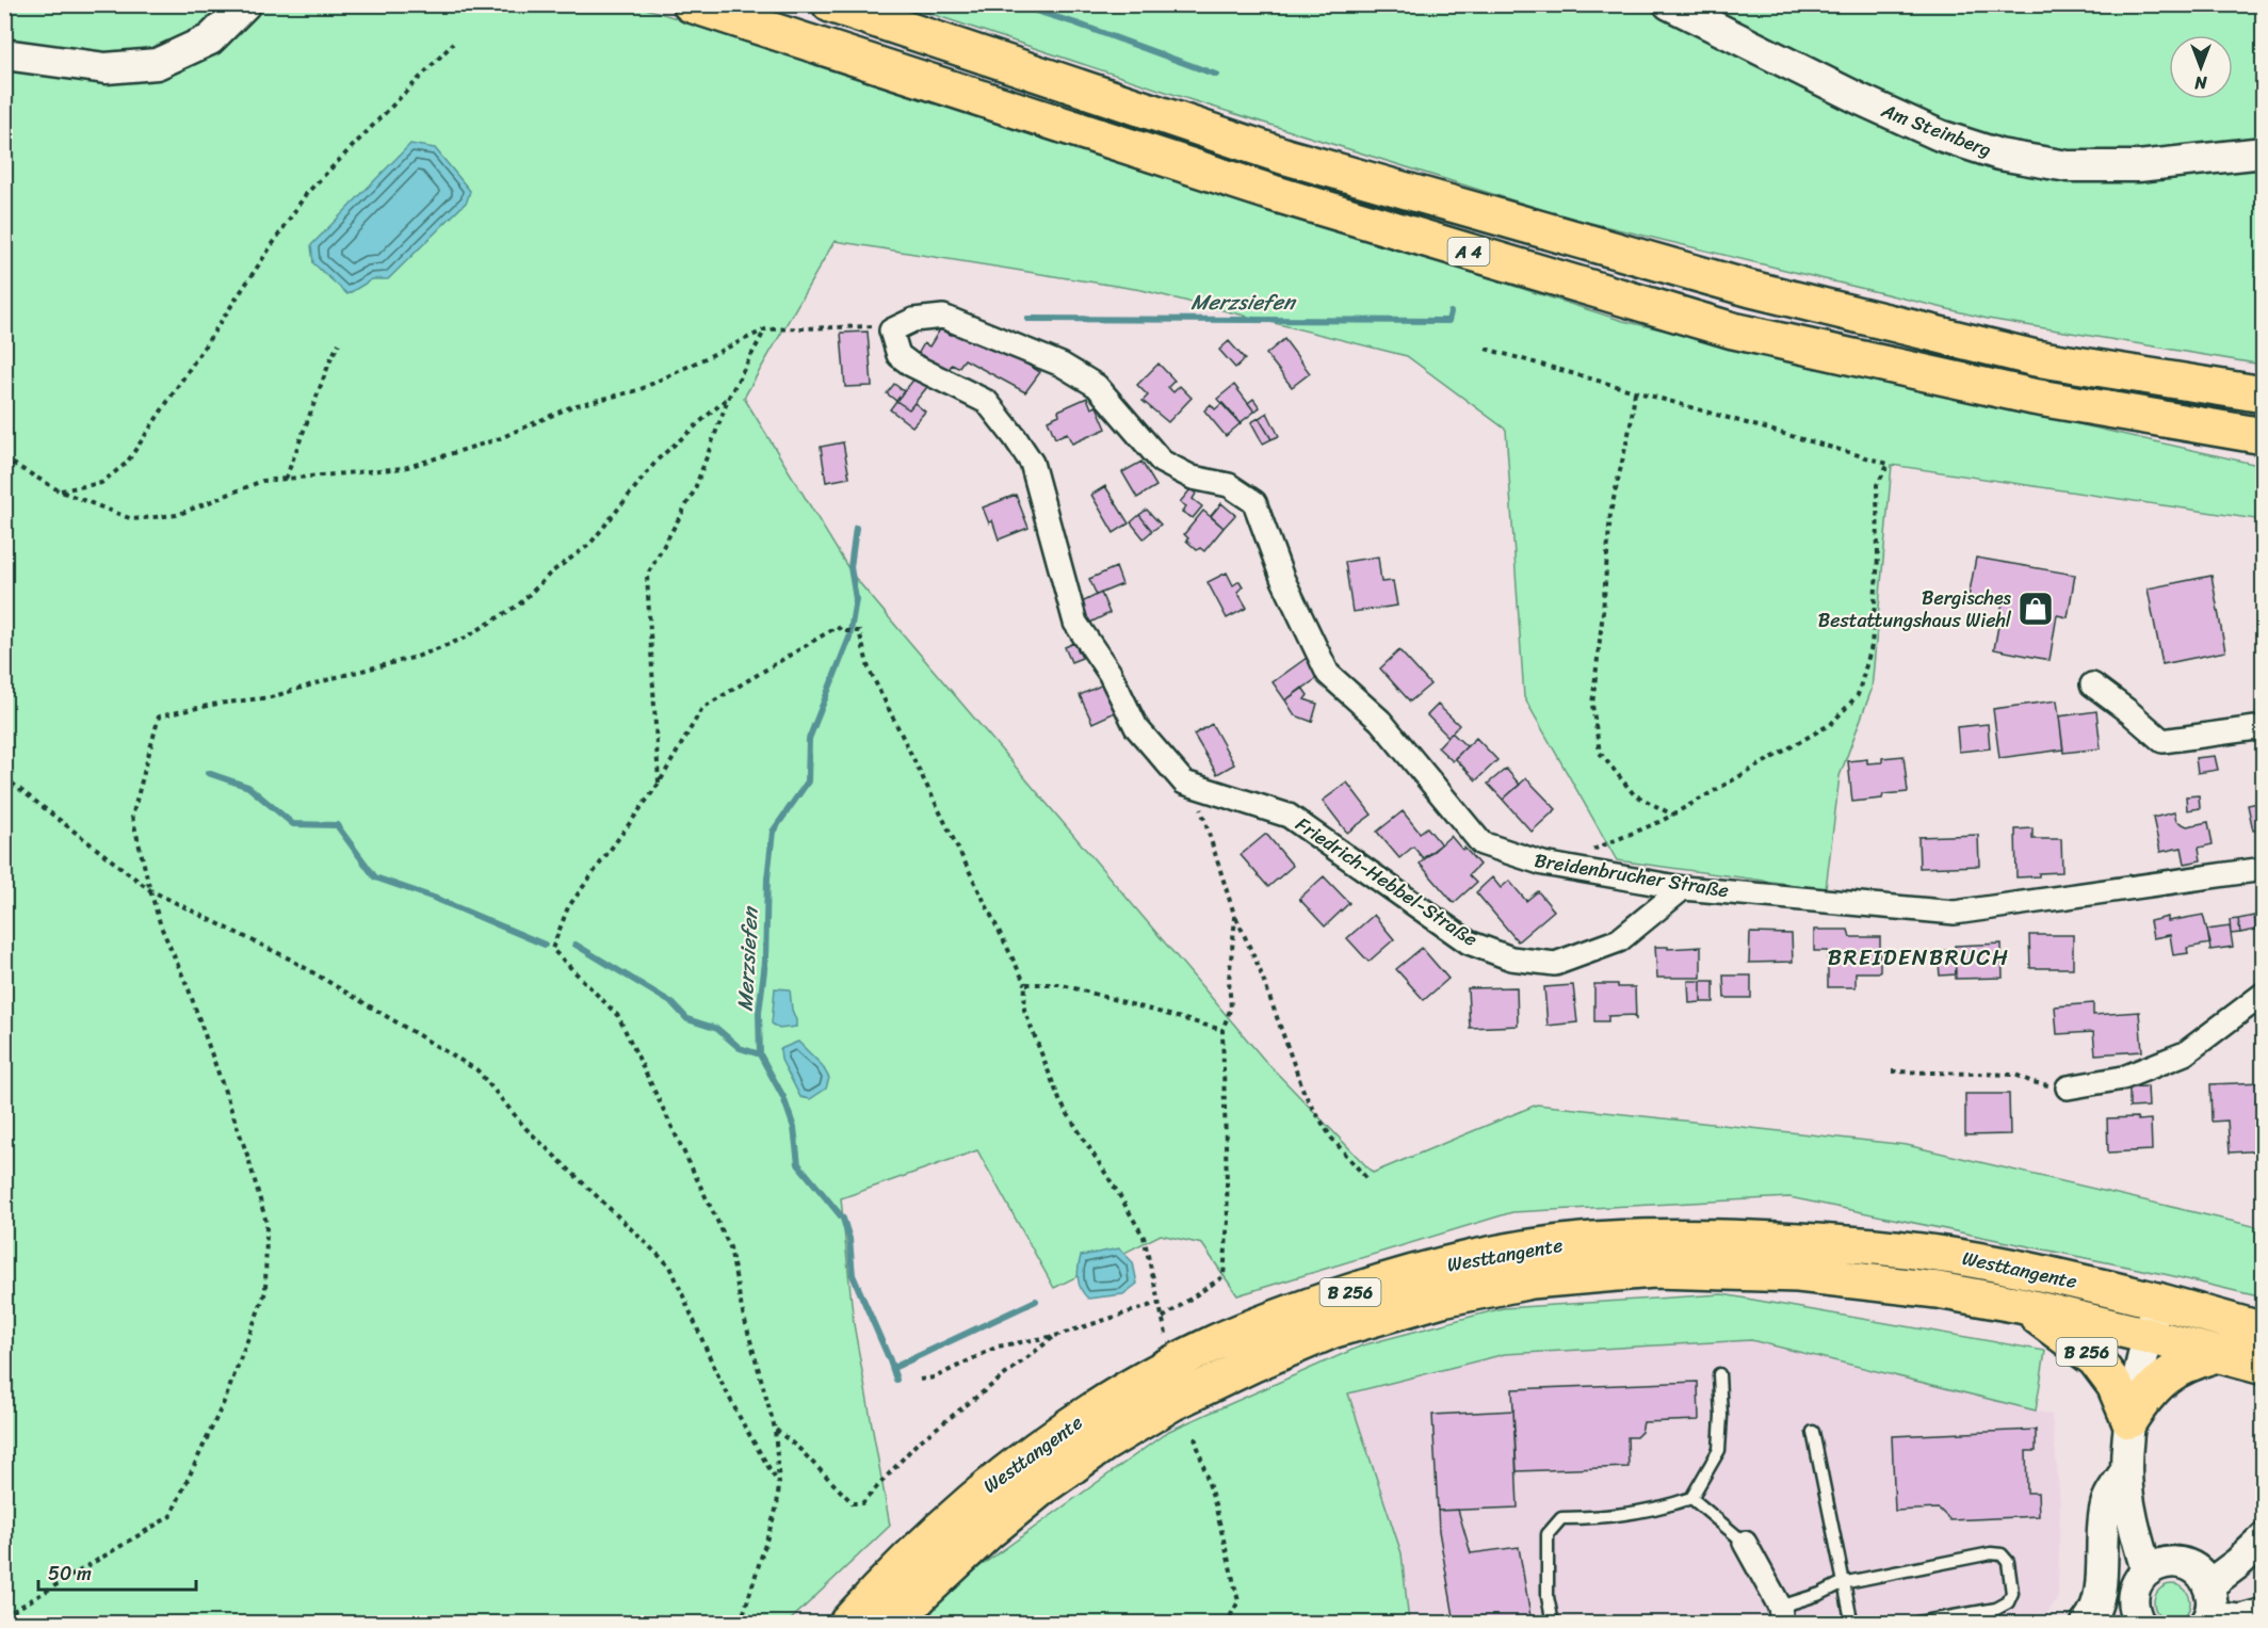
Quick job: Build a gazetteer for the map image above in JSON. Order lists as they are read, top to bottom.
{
  "streets": {
    "main road": [
      "Am Steinberg",
      "A 4",
      "Westtangente",
      "B 256"
    ],
    "street": ["Breidenbrucher Straße", "Friedrich-Hebbel-Straße"]
  },
  "crossings": [
    ["Breidenbrucher Straße", "Friedrich-Hebbel-Straße"],
    ["Westtangente", "B 256"]
  ],
  "districts": ["BREIDENBRUCH"],
  "water": ["Merzsiefen"],
  "places": {
    "shop": ["Bergisches Bestattungshaus Wiehl"]
  },
  "scale_bar": "50 m",
  "north": "bottom"
}
